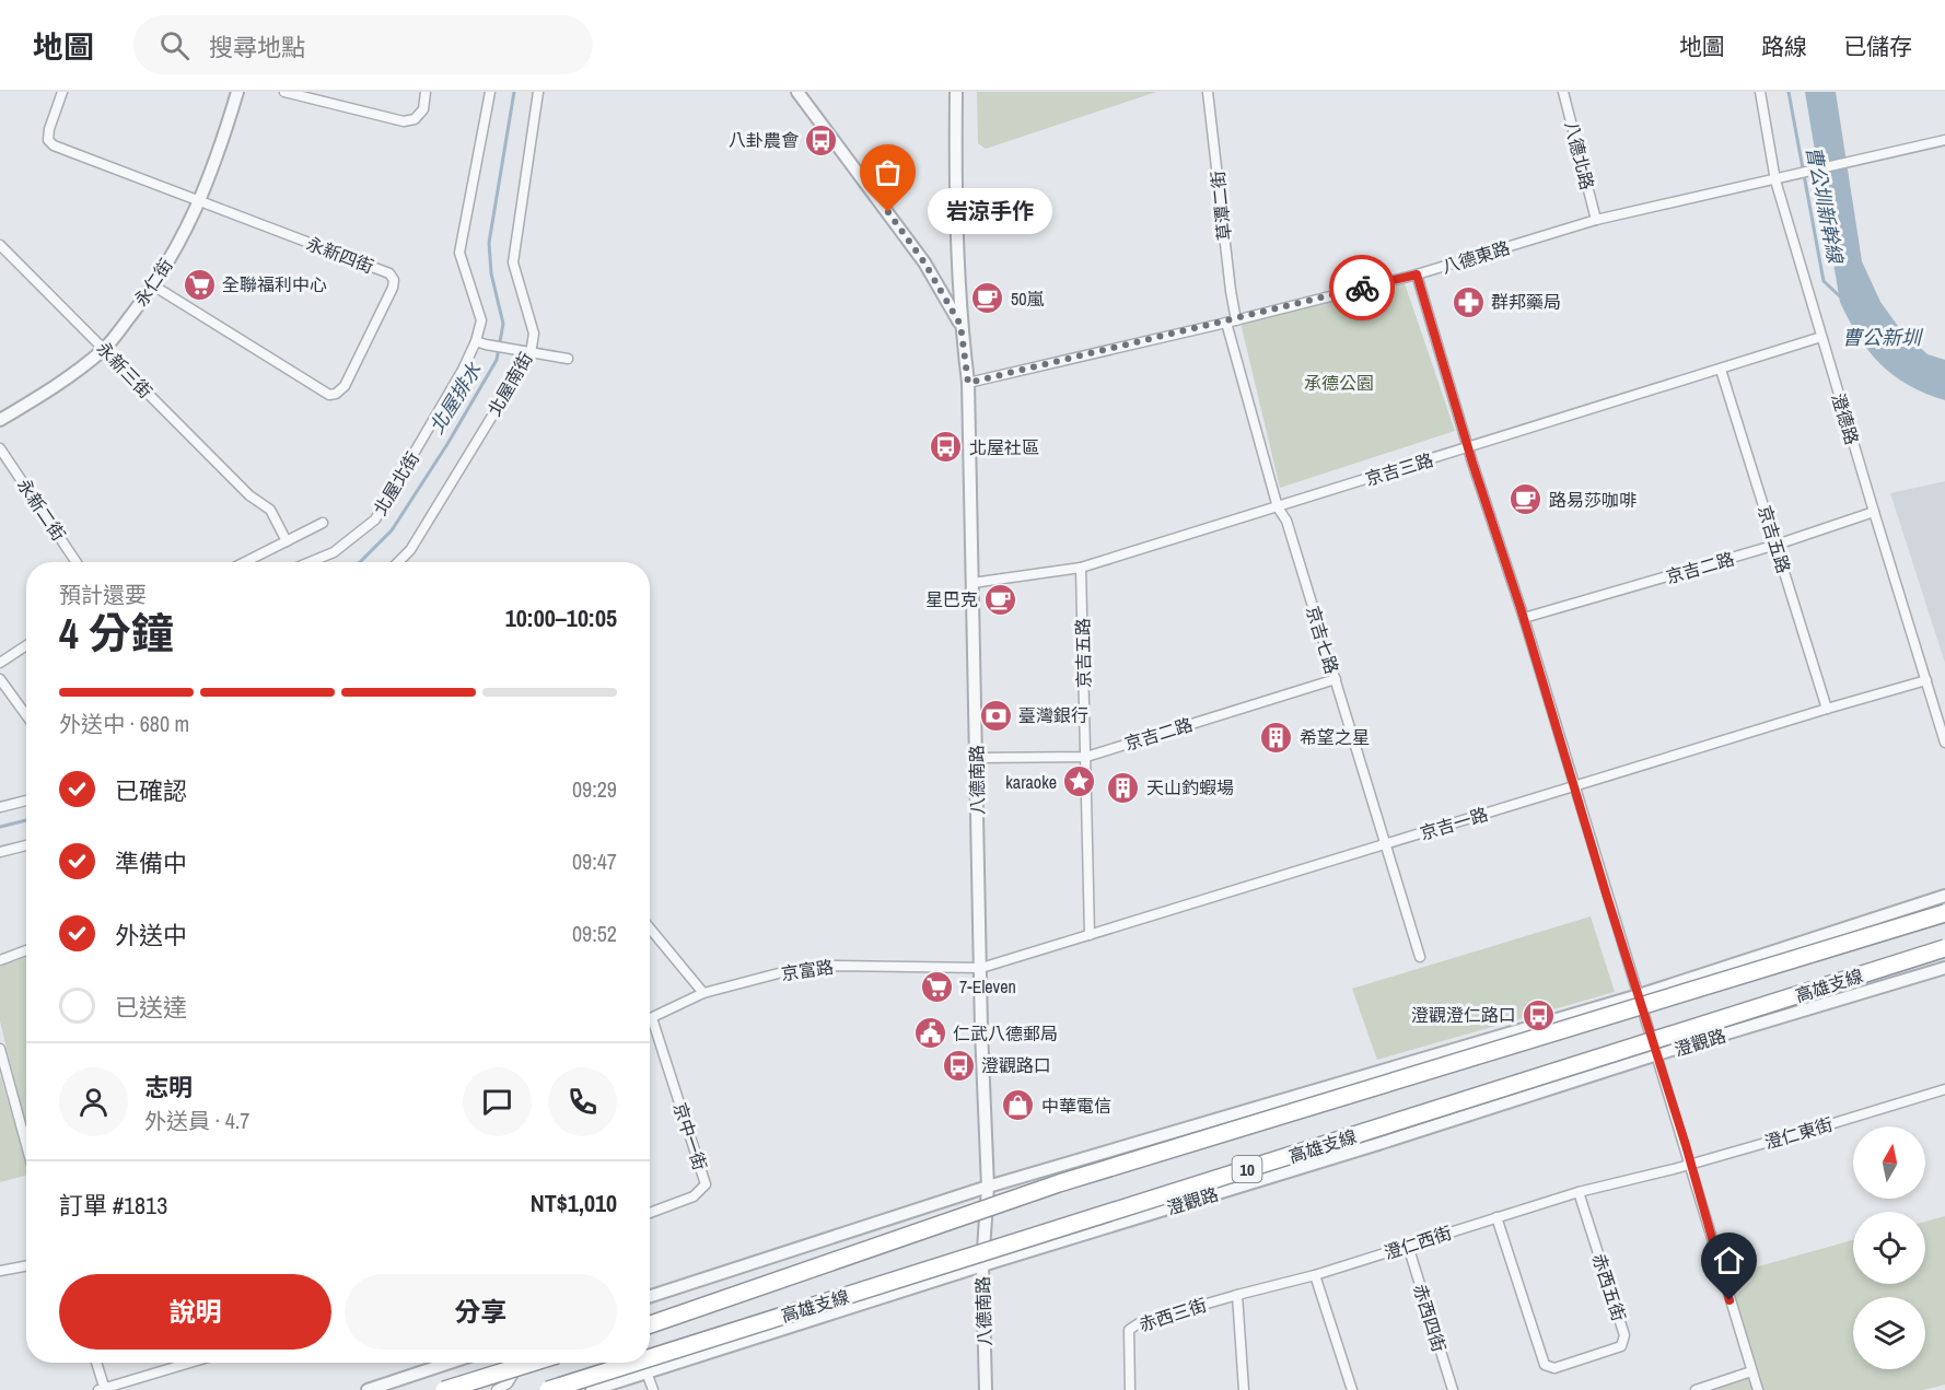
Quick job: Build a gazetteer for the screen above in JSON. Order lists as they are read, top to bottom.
{
  "streets": {
    "highway": ["高雄支線", "10"],
    "street": [
      "八德北路",
      "草潭二街",
      "永新四街",
      "八德東路",
      "永仁街",
      "永新三街",
      "北屋南街",
      "澄德路",
      "京吉三路",
      "北屋北街",
      "永新二街",
      "京吉五路",
      "京吉二路",
      "京吉七路",
      "八德南路",
      "京吉一路",
      "京富路",
      "澄觀路",
      "澄仁東街",
      "京中一街",
      "澄仁西街",
      "赤西五街",
      "赤西三街",
      "赤西四街"
    ]
  },
  "crossings": [
    ["八德北路", "八德東路"],
    ["草潭二街", "八德東路"],
    ["草潭二街", "京吉七路"],
    ["永新四街", "永仁街"],
    ["八德東路", "澄德路"],
    ["八德東路", "京吉七路"],
    ["八德東路", "八德南路"],
    ["永仁街", "永新三街"],
    ["澄德路", "京吉三路"],
    ["澄德路", "京吉二路"],
    ["澄德路", "京吉一路"],
    ["京吉三路", "京吉五路"],
    ["京吉三路", "京吉七路"],
    ["京吉三路", "八德南路"],
    ["京吉五路", "京吉二路"],
    ["京吉五路", "京吉一路"],
    ["京吉二路", "京吉七路"],
    ["京吉二路", "八德南路"],
    ["京吉七路", "京吉一路"],
    ["八德南路", "京吉一路"],
    ["八德南路", "京富路"],
    ["八德南路", "澄觀路"],
    ["京吉一路", "京富路"],
    ["京富路", "京中一街"],
    ["澄仁東街", "澄仁西街"],
    ["澄仁西街", "赤西五街"],
    ["澄仁西街", "赤西三街"],
    ["澄仁西街", "赤西四街"]
  ],
  "water": ["曹公圳新幹線", "曹公新圳", "北屋排水"],
  "parks": ["承德公園"],
  "places": {
    "bus stop": [
      "八卦農會",
      "北屋社區",
      "澄觀澄仁路口",
      "澄觀路口"
    ],
    "other": ["岩涼手作"],
    "supermarket": ["全聯福利中心", "7-Eleven"],
    "cafe": ["50嵐", "路易莎咖啡", "星巴克"],
    "pharmacy": ["群邦藥局"],
    "bank": ["臺灣銀行"],
    "building": ["希望之星", "天山釣蝦場"],
    "place": ["karaoke"],
    "public building": ["仁武八德郵局"],
    "shop": ["中華電信"]
  },
  "north": "top",
  "page": {
    "header": "地圖",
    "search": "搜尋地點",
    "nav": ["地圖", "路線", "已儲存"],
    "bubble": "岩涼手作",
    "heading": ["4 分鐘", "預計還要", "10:00–10:05"],
    "panel": [
      "志明",
      "外送員 · 4.7",
      "訂單 #1813",
      "NT$1,010"
    ],
    "bar": "外送中 · 680 m",
    "list": [
      ["已確認", "09:29"],
      ["準備中", "09:47"],
      ["外送中", "09:52"],
      "已送達"
    ],
    "buttons": ["說明", "分享"]
  }
}
